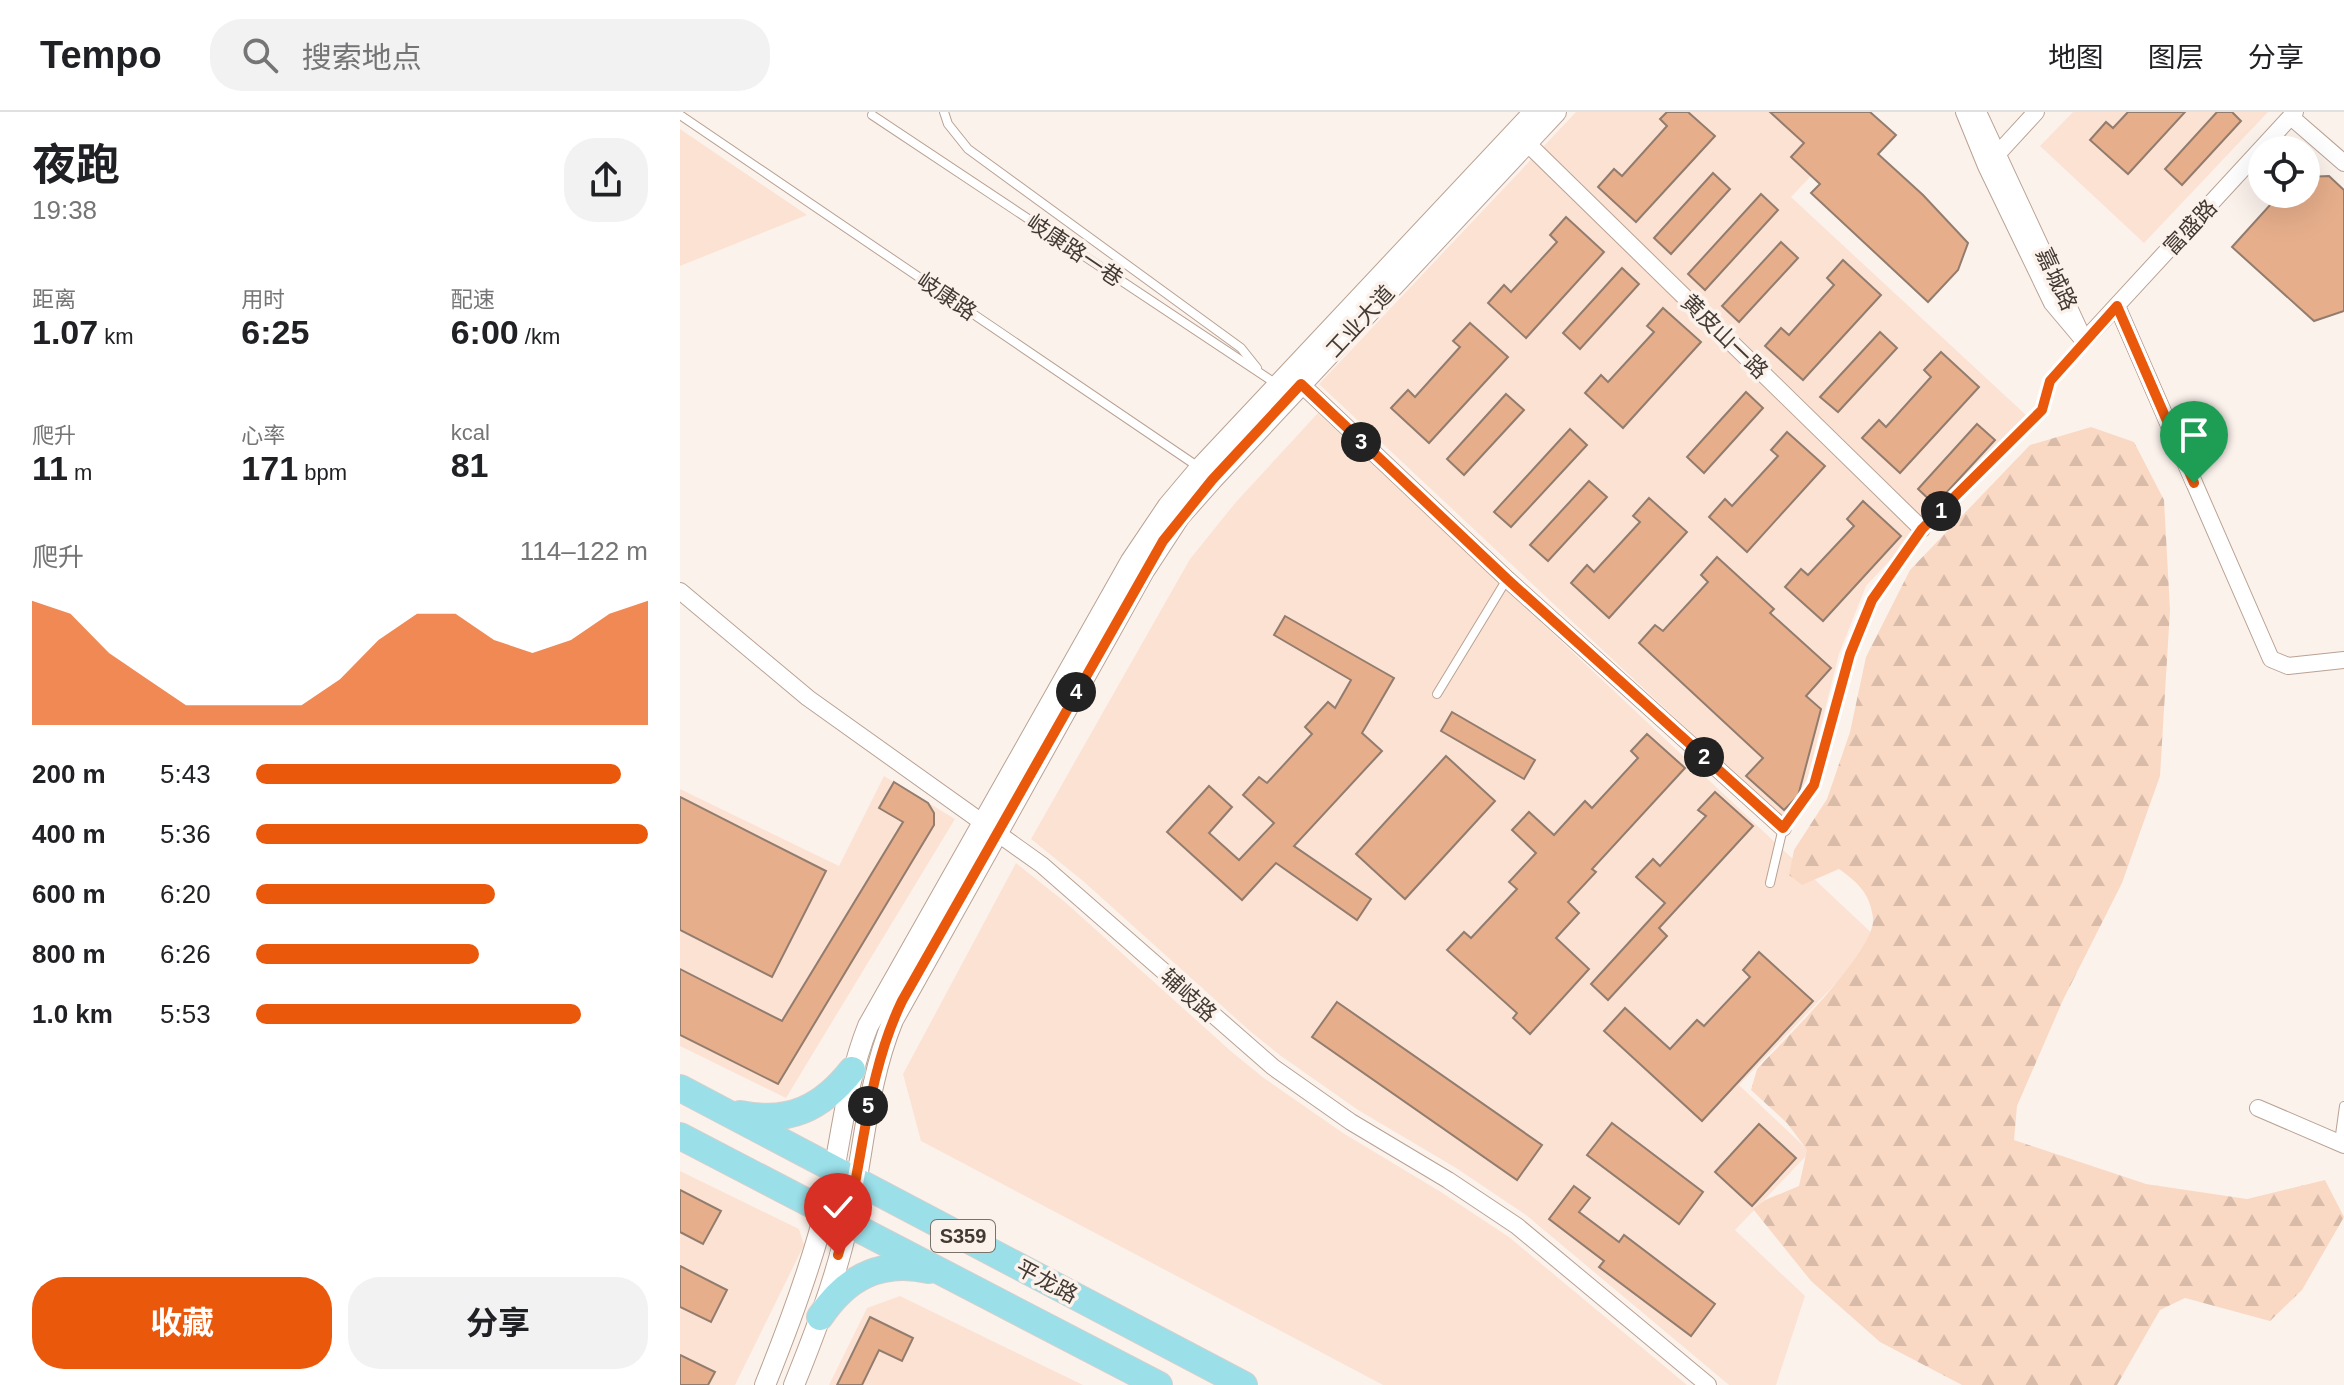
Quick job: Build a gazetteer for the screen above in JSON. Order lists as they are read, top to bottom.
{
  "streets": {
    "main road": ["S359", "平龙路"],
    "street": [
      "富盛路",
      "嘉城路",
      "工业大道",
      "黄皮山一路",
      "辅岐路"
    ],
    "lane": ["岐康路一巷", "岐康路"]
  },
  "crossings": [
    ["富盛路", "嘉城路"],
    ["岐康路一巷", "工业大道"],
    ["岐康路", "工业大道"],
    ["工业大道", "黄皮山一路"],
    ["工业大道", "辅岐路"],
    ["工业大道", "平龙路"]
  ],
  "page": {
    "header": "Tempo",
    "search": "搜索地点",
    "nav": ["地图", "图层", "分享"],
    "heading": ["夜跑", "19:38"],
    "stats": [
      ["距离", "1.07 km"],
      ["用时", "6:25"],
      ["配速", "6:00 /km"],
      ["爬升", "11 m"],
      ["心率", "171 bpm"],
      ["kcal", "81"]
    ],
    "pins": [
      "3",
      "1",
      "4",
      "2",
      "5"
    ],
    "chart": ["爬升", "114–122 m"],
    "list": [
      {
        "name": "200 m",
        "note": "5:43"
      },
      {
        "name": "400 m",
        "note": "5:36"
      },
      {
        "name": "600 m",
        "note": "6:20"
      },
      {
        "name": "800 m",
        "note": "6:26"
      },
      {
        "name": "1.0 km",
        "note": "5:53"
      }
    ],
    "buttons": ["收藏", "分享"]
  }
}
